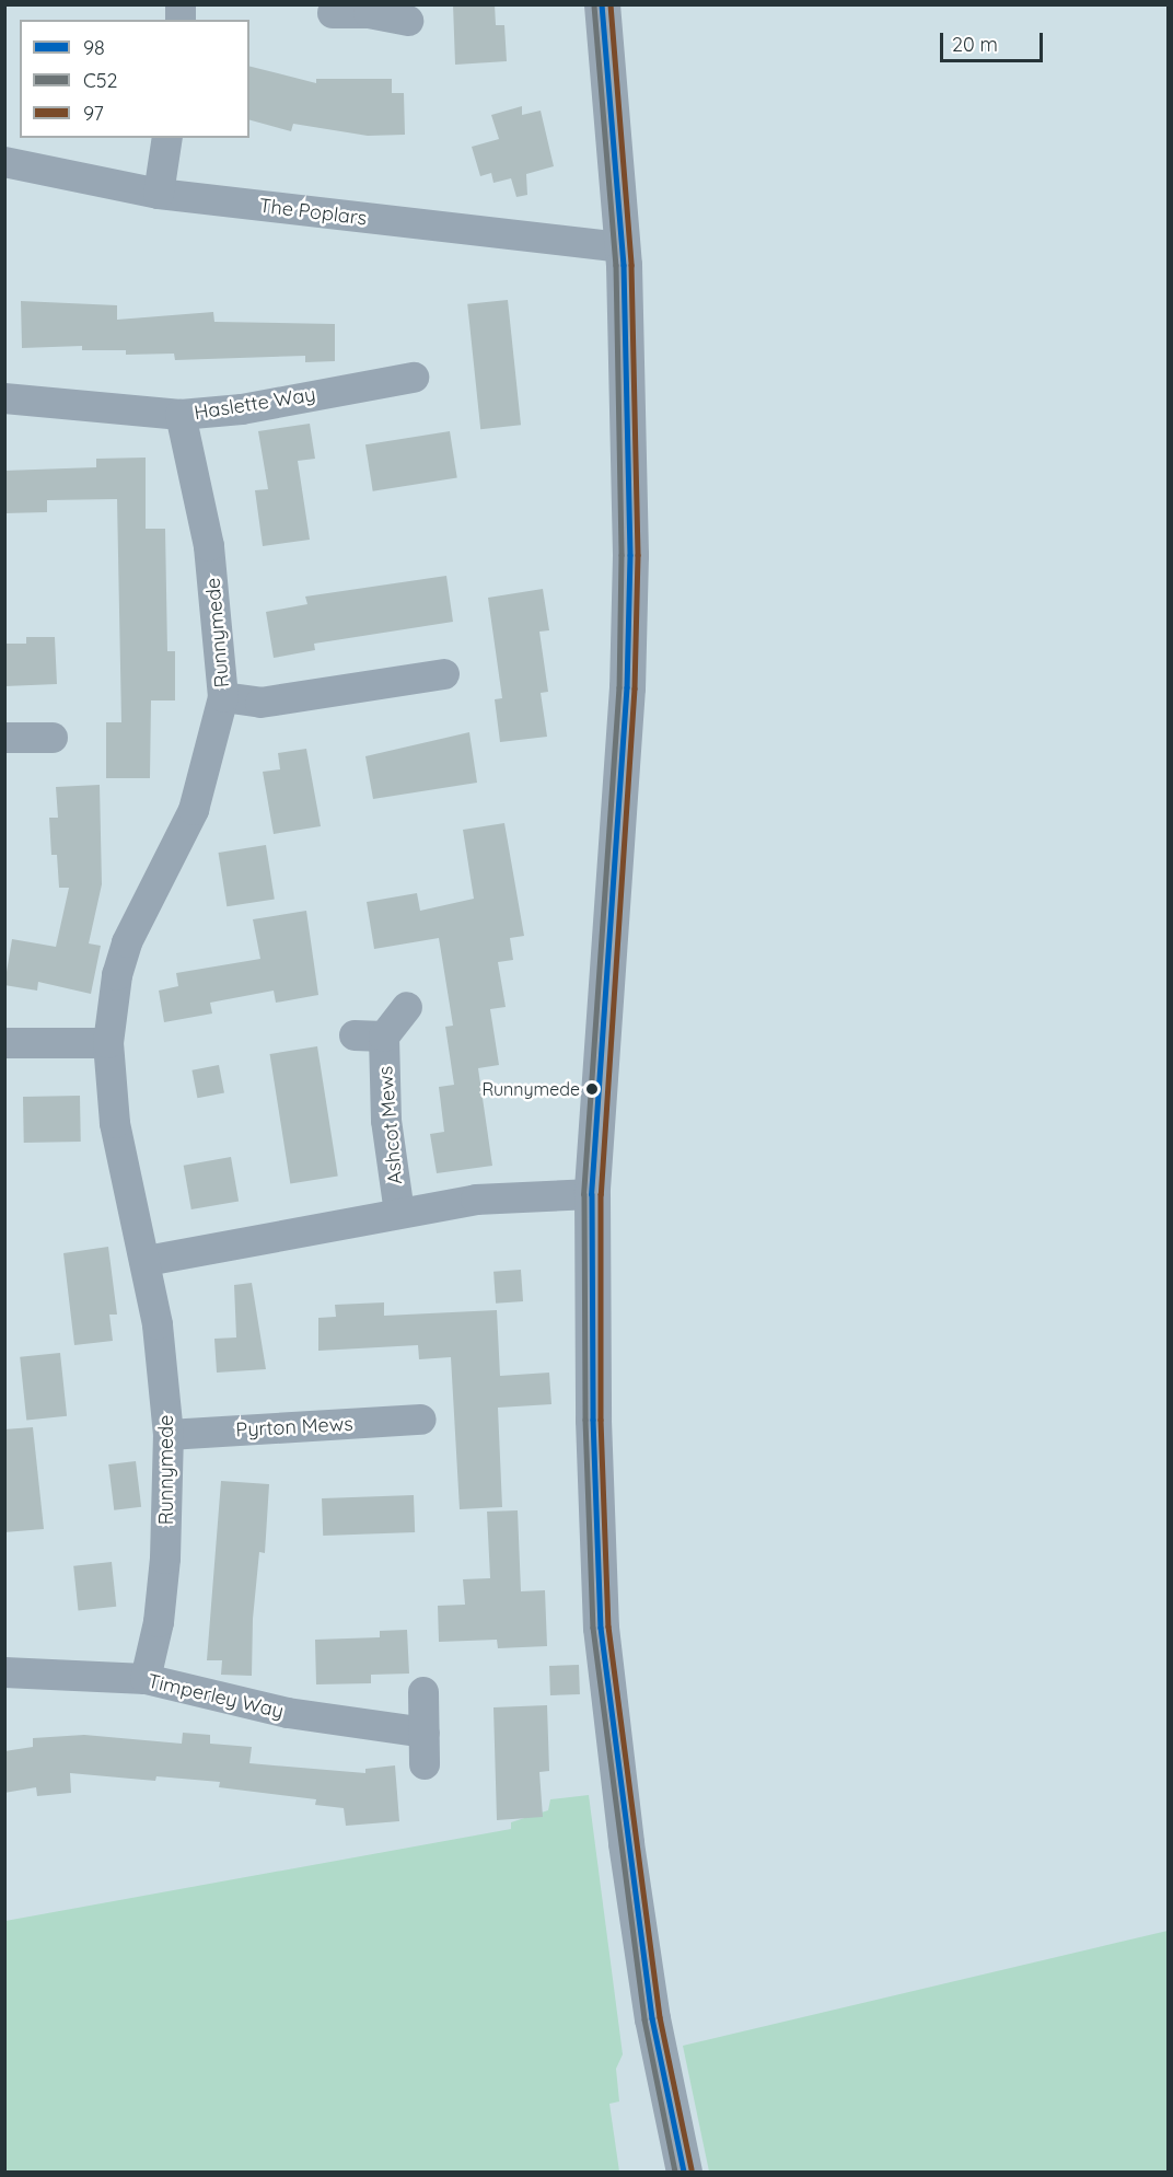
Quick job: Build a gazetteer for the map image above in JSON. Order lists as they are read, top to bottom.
{
  "streets": {
    "street": [
      "The Poplars",
      "Haslette Way",
      "Runnymede",
      "Ashcot Mews",
      "Pyrton Mews",
      "Timperley Way"
    ]
  },
  "crossings": [
    ["Haslette Way", "Runnymede"],
    ["Runnymede", "Pyrton Mews"],
    ["Runnymede", "Timperley Way"]
  ],
  "places": ["Runnymede"],
  "lines": ["transit line 98", "transit line 97", "transit line C52"],
  "legend": ["98", "C52", "97"],
  "scale_bar": "20 m"
}
